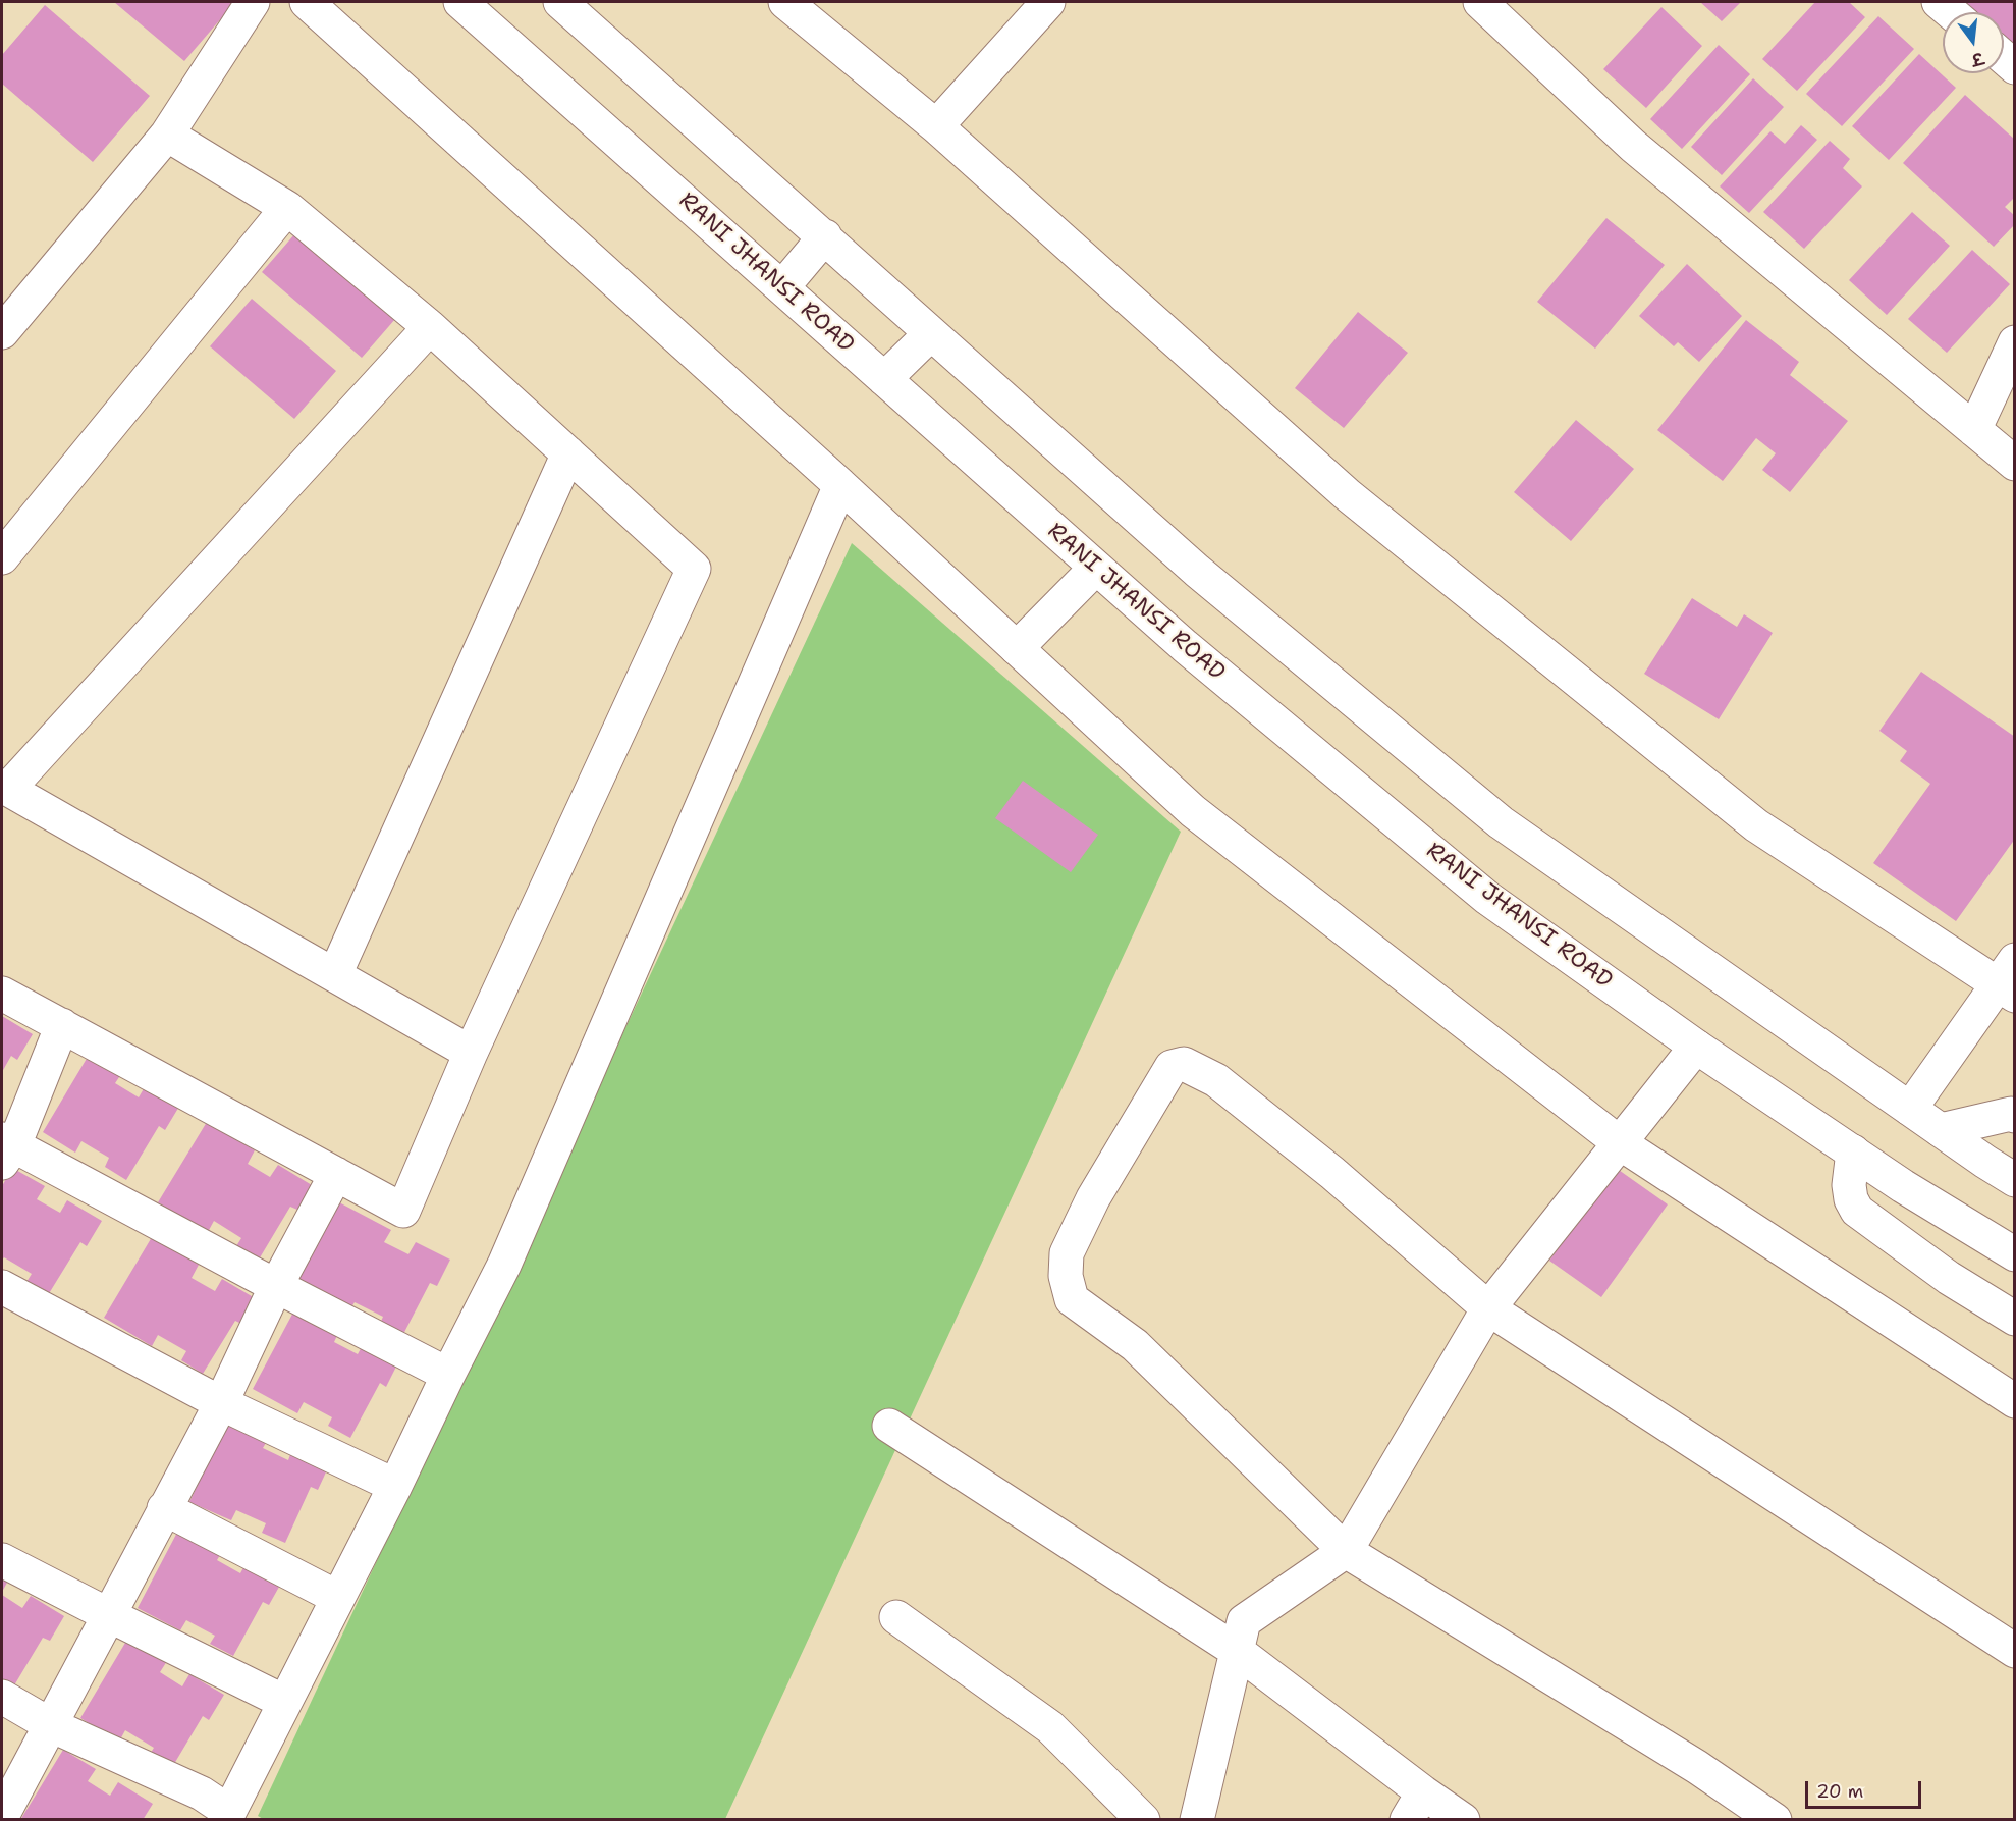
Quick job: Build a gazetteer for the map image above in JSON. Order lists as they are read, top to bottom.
{
  "streets": {
    "main road": ["RANI JHANSI ROAD"]
  },
  "scale_bar": "20 m",
  "north": "bottom"
}
